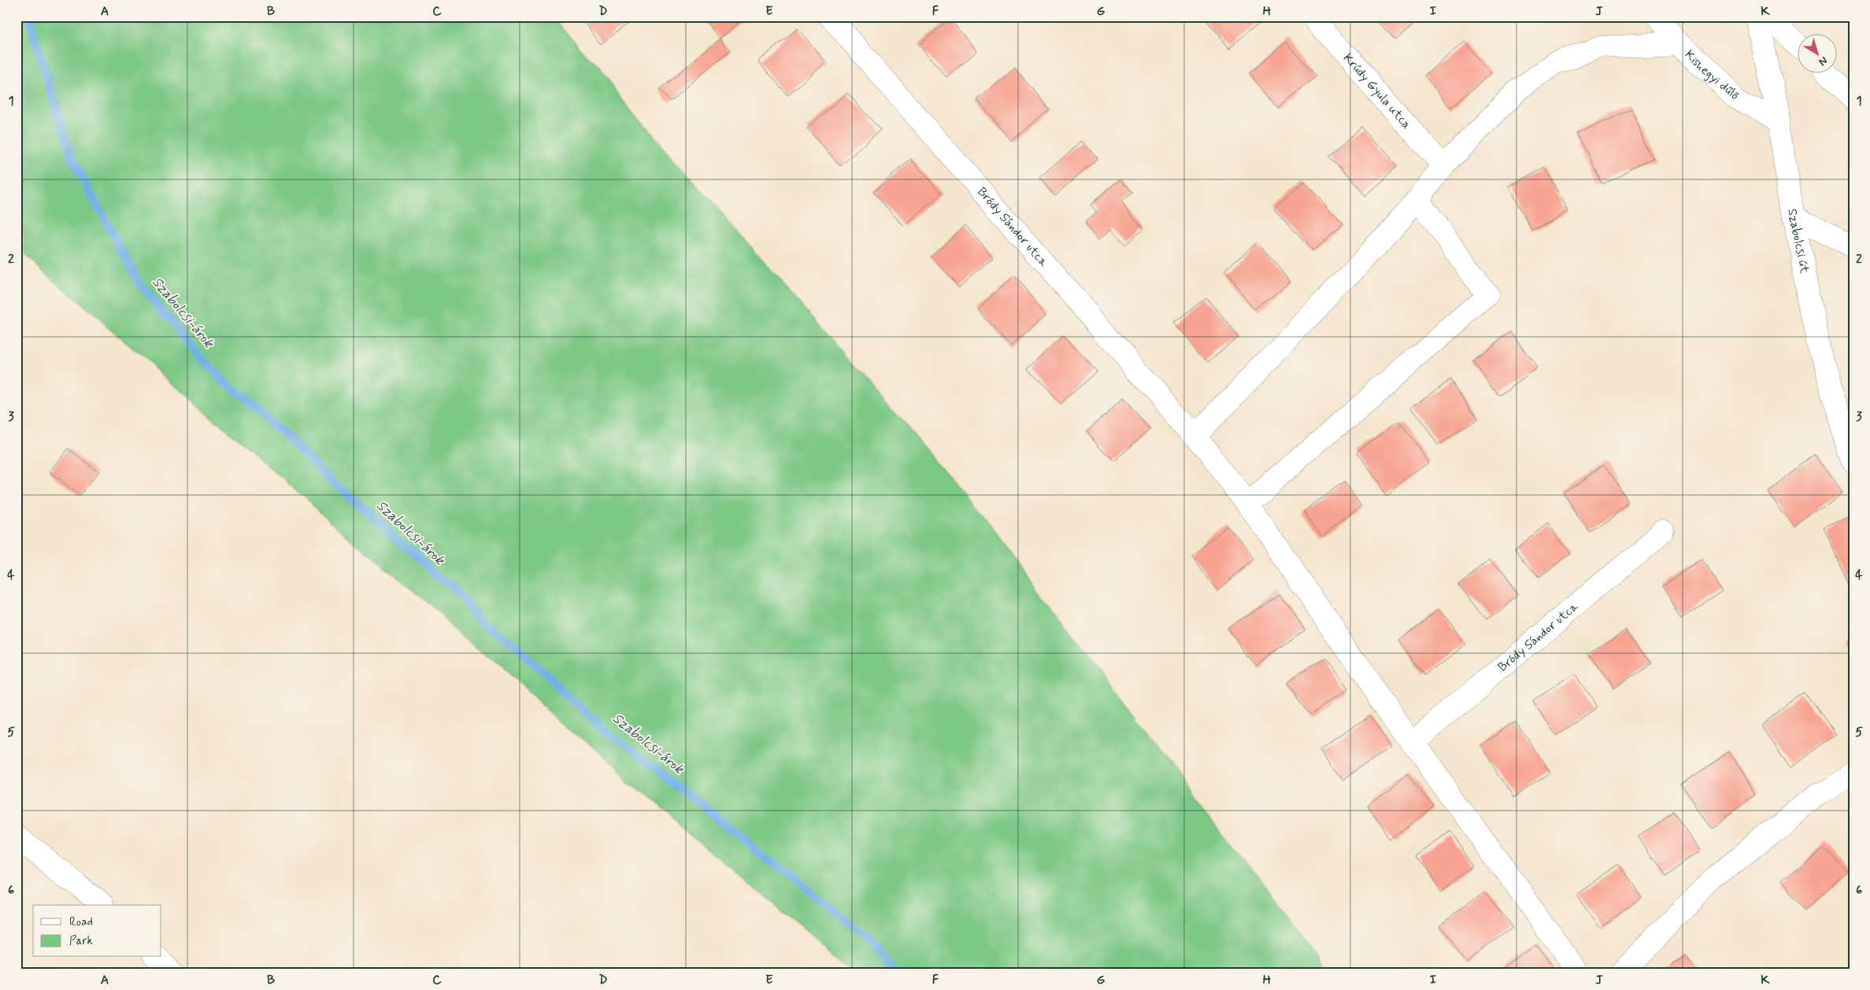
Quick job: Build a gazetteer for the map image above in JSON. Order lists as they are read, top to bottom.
{
  "streets": {
    "street": [
      "Kishegyi dűlő",
      "Krúdy Gyula utca",
      "Bródy Sándor utca",
      "Szabolcsi út"
    ]
  },
  "crossings": [
    ["Kishegyi dűlő", "Szabolcsi út"]
  ],
  "water": ["Szabolcsi-árok"],
  "legend": ["Road", "Park"],
  "north": "bottom right",
  "grid": {
    "columns": [
      "A",
      "B",
      "C",
      "D",
      "E",
      "F",
      "G",
      "H",
      "I",
      "J",
      "K"
    ],
    "rows": [
      "1",
      "2",
      "3",
      "4",
      "5",
      "6"
    ]
  }
}
